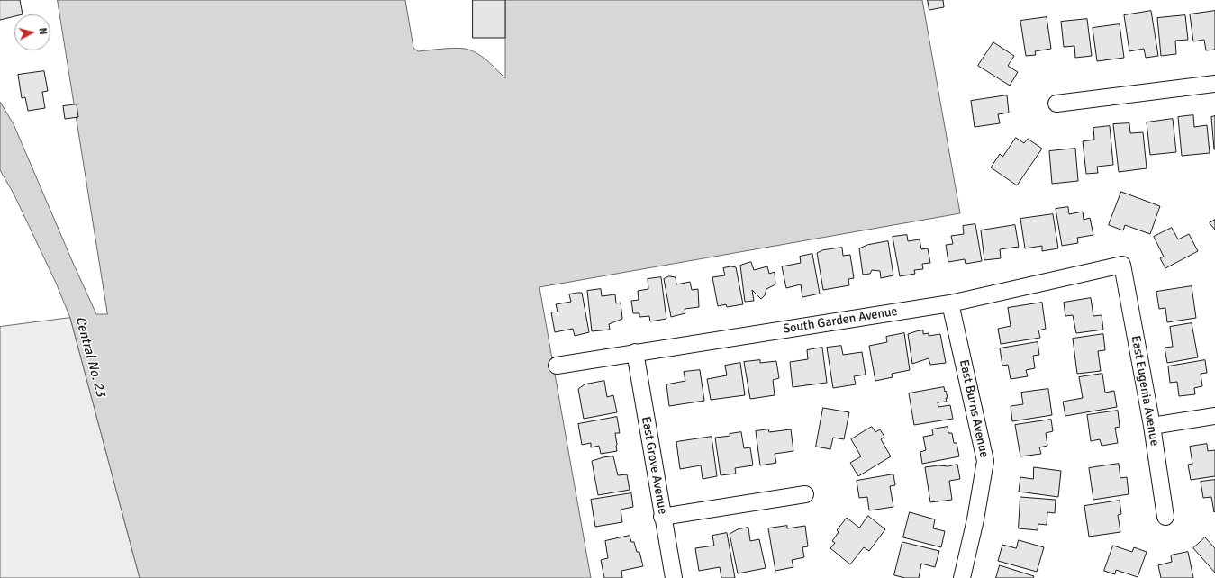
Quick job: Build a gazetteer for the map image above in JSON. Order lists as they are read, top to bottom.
{
  "streets": {
    "street": [
      "South Garden Avenue",
      "East Eugenia Avenue",
      "East Burns Avenue",
      "East Grove Avenue"
    ]
  },
  "crossings": [
    ["South Garden Avenue", "East Eugenia Avenue"],
    ["South Garden Avenue", "East Burns Avenue"],
    ["South Garden Avenue", "East Grove Avenue"]
  ],
  "water": ["Central No. 23"],
  "north": "right"
}
